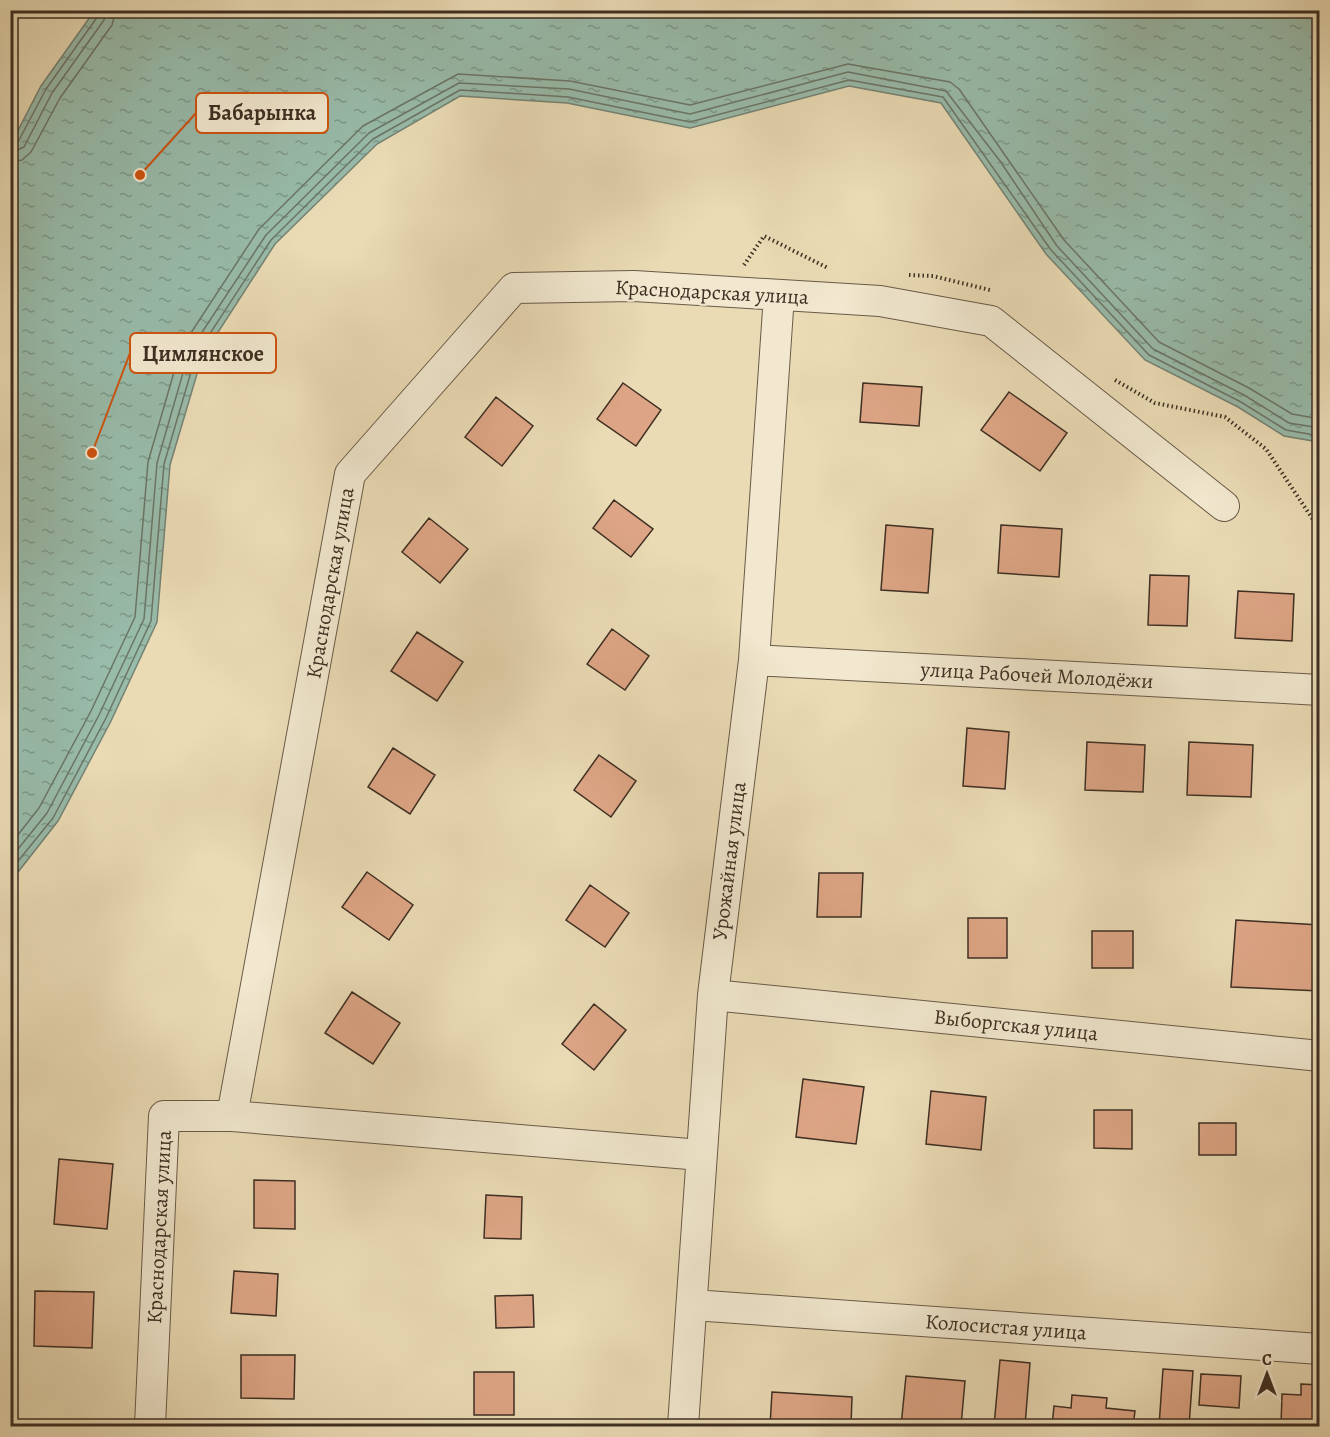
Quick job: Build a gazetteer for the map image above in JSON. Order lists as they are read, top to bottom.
{
  "streets": {
    "street": [
      "Краснодарская улица",
      "улица Рабочей Молодёжи",
      "Урожайная улица",
      "Выборгская улица",
      "Колосистая улица"
    ]
  },
  "crossings": [
    ["Краснодарская улица", "Урожайная улица"],
    ["улица Рабочей Молодёжи", "Урожайная улица"],
    ["Урожайная улица", "Выборгская улица"],
    ["Урожайная улица", "Колосистая улица"]
  ],
  "places": ["Бабарынка", "Цимлянское"],
  "north": "top"
}
